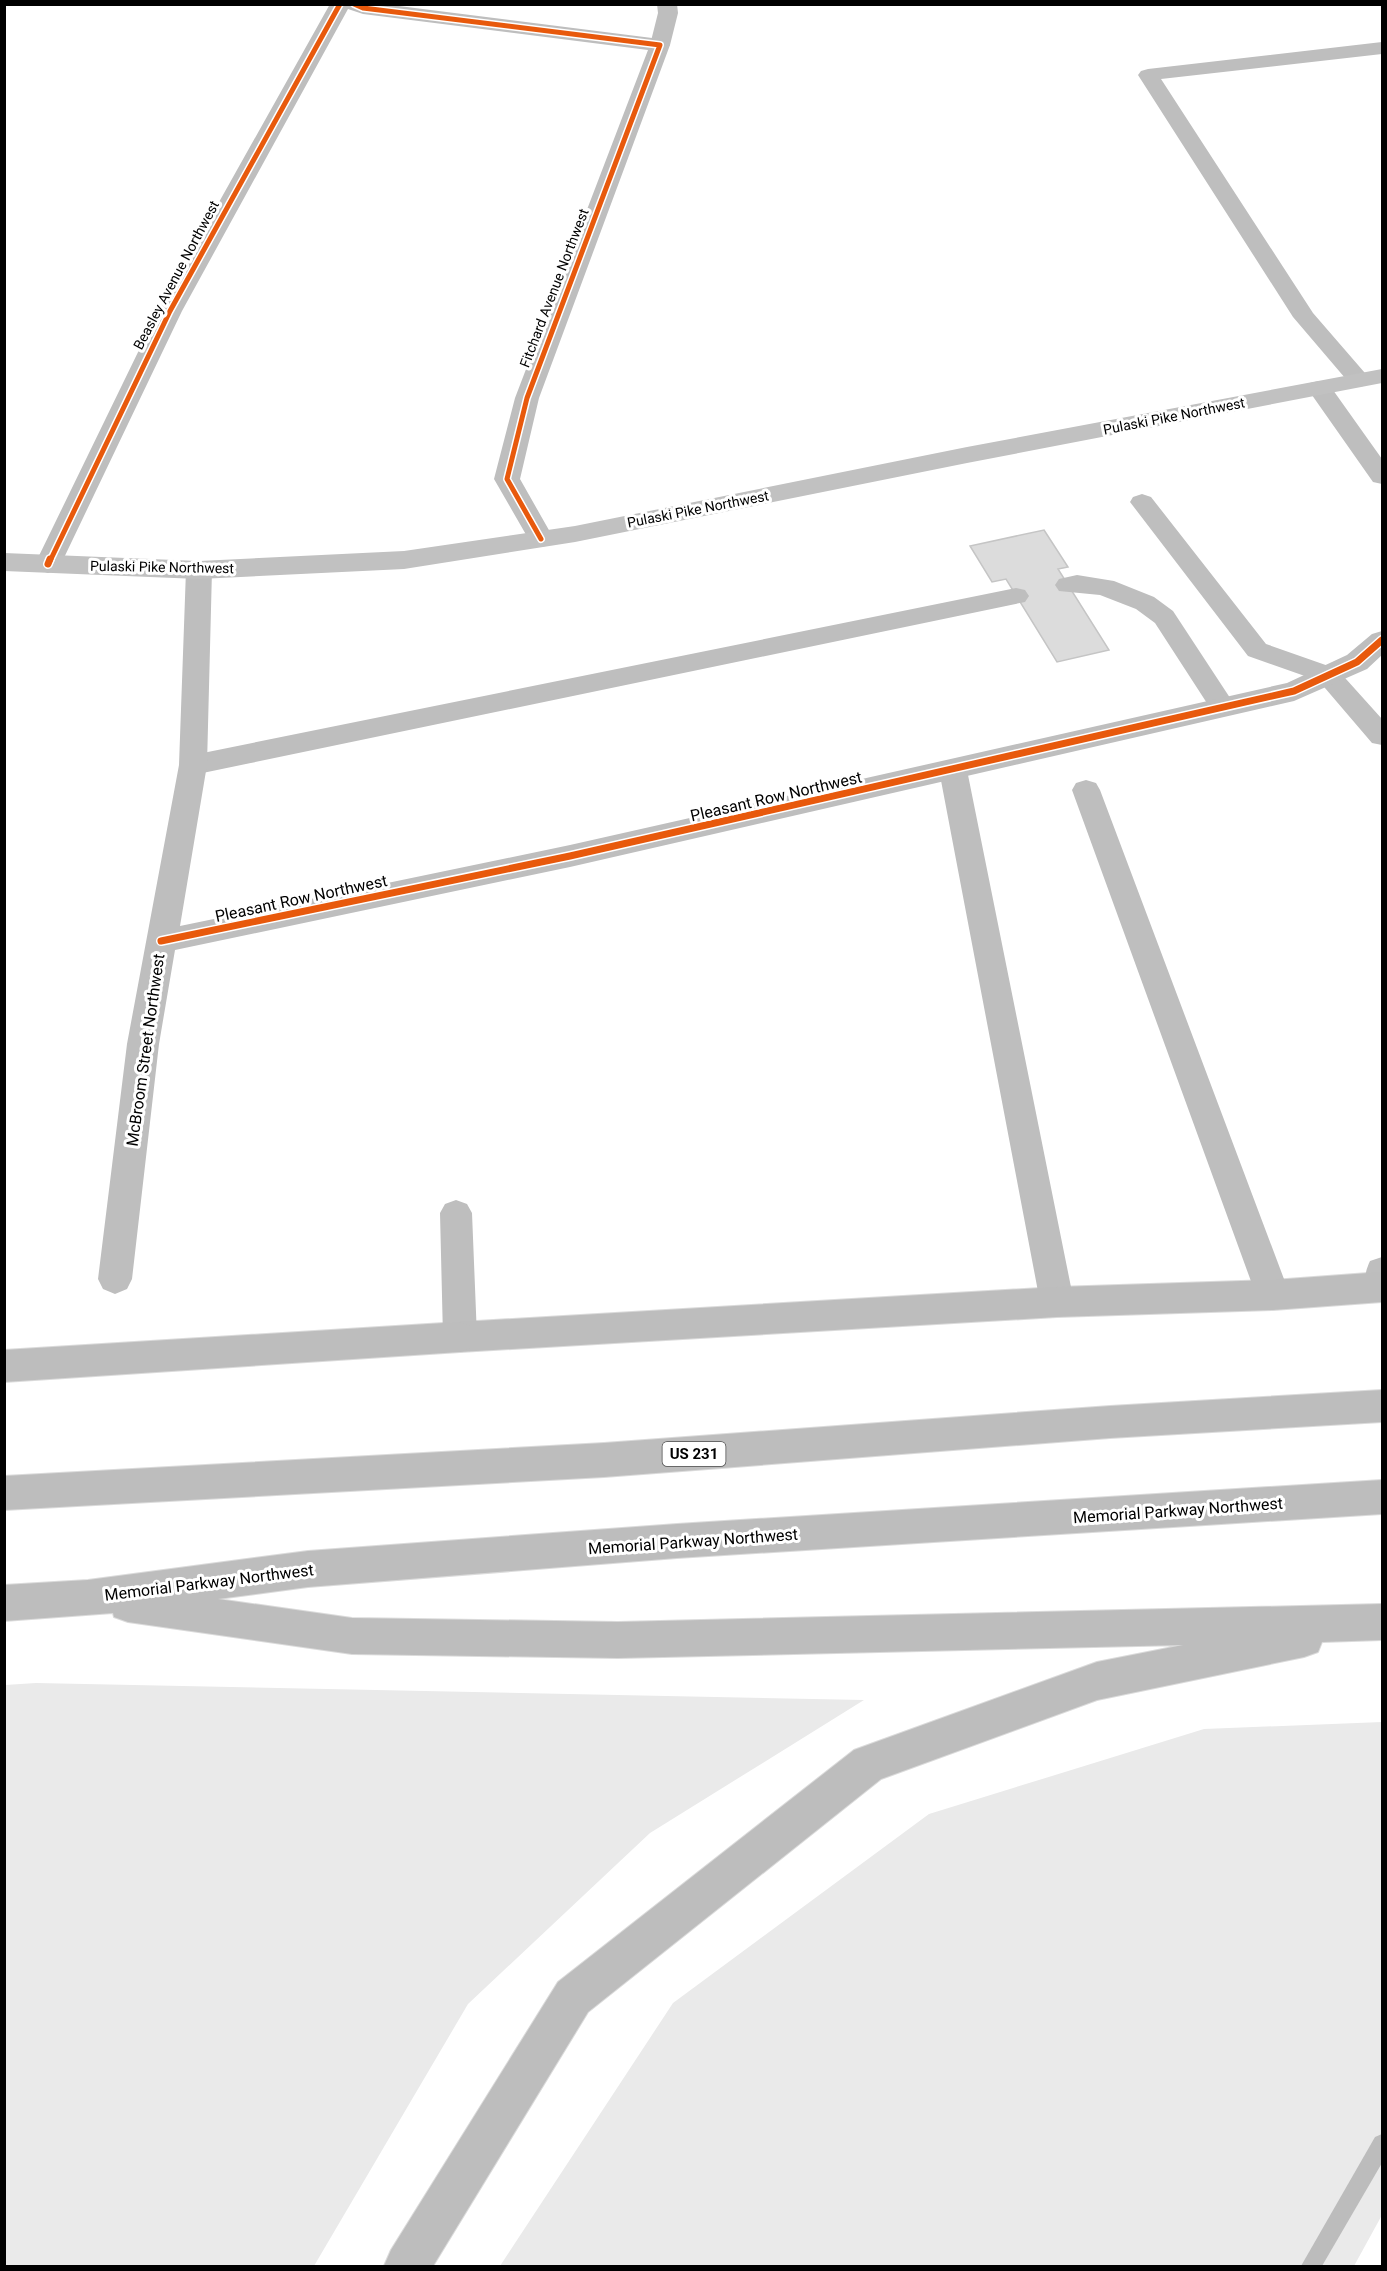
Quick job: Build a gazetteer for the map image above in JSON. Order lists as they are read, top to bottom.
{
  "streets": {
    "main road": ["Pulaski Pike Northwest", "US 231", "Memorial Parkway Northwest"],
    "street": [
      "Beasley Avenue Northwest",
      "Fitchard Avenue Northwest",
      "Pleasant Row Northwest",
      "McBroom Street Northwest"
    ]
  },
  "crossings": [
    ["Beasley Avenue Northwest", "Pulaski Pike Northwest"],
    ["Fitchard Avenue Northwest", "Pulaski Pike Northwest"],
    ["Pulaski Pike Northwest", "McBroom Street Northwest"],
    ["Pleasant Row Northwest", "McBroom Street Northwest"]
  ]
}
